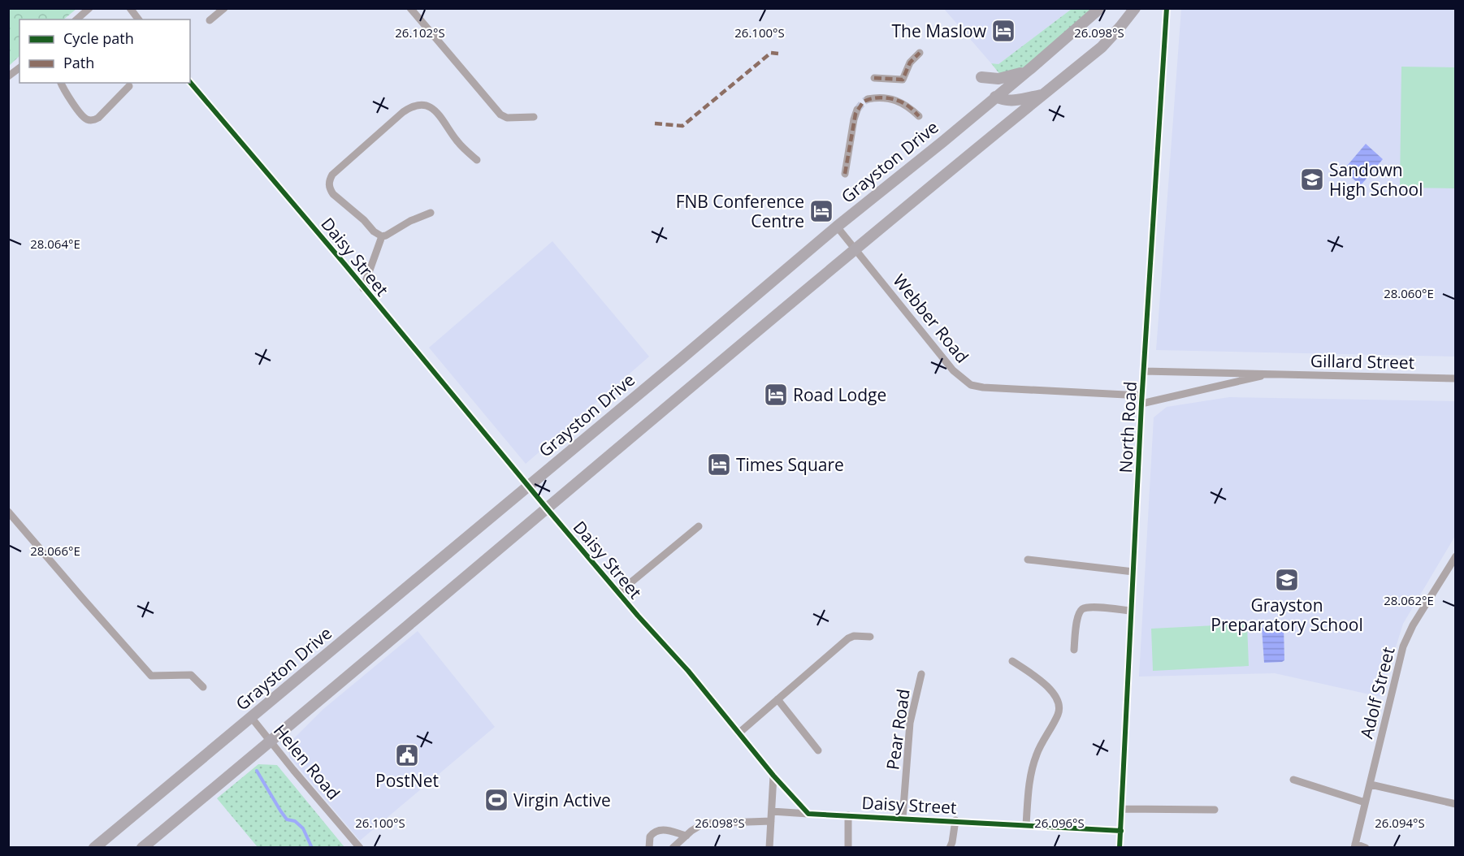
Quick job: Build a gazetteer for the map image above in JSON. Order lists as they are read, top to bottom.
{
  "streets": {
    "main road": ["Grayston Drive"],
    "street": [
      "Daisy Street",
      "Webber Road",
      "Gillard Street",
      "North Road",
      "Adolf Street",
      "Pear Road",
      "Helen Road"
    ]
  },
  "crossings": [
    ["Grayston Drive", "Daisy Street"],
    ["Grayston Drive", "Webber Road"],
    ["Grayston Drive", "Helen Road"],
    ["Daisy Street", "North Road"],
    ["Daisy Street", "Pear Road"],
    ["Webber Road", "Gillard Street"],
    ["Webber Road", "North Road"],
    ["Gillard Street", "North Road"]
  ],
  "places": {
    "hotel": [
      "The Maslow",
      "FNB Conference Centre",
      "Road Lodge",
      "Times Square"
    ],
    "school or university": ["Sandown High School", "Grayston Preparatory School"],
    "public building": ["PostNet"],
    "sports": ["Virgin Active"]
  },
  "legend": ["Cycle path", "Path"],
  "coordinates": [
    "26.102°S",
    "26.100°S",
    "26.098°S",
    "28.064°E",
    "28.060°E",
    "28.066°E",
    "28.062°E",
    "26.096°S",
    "26.094°S"
  ]
}
